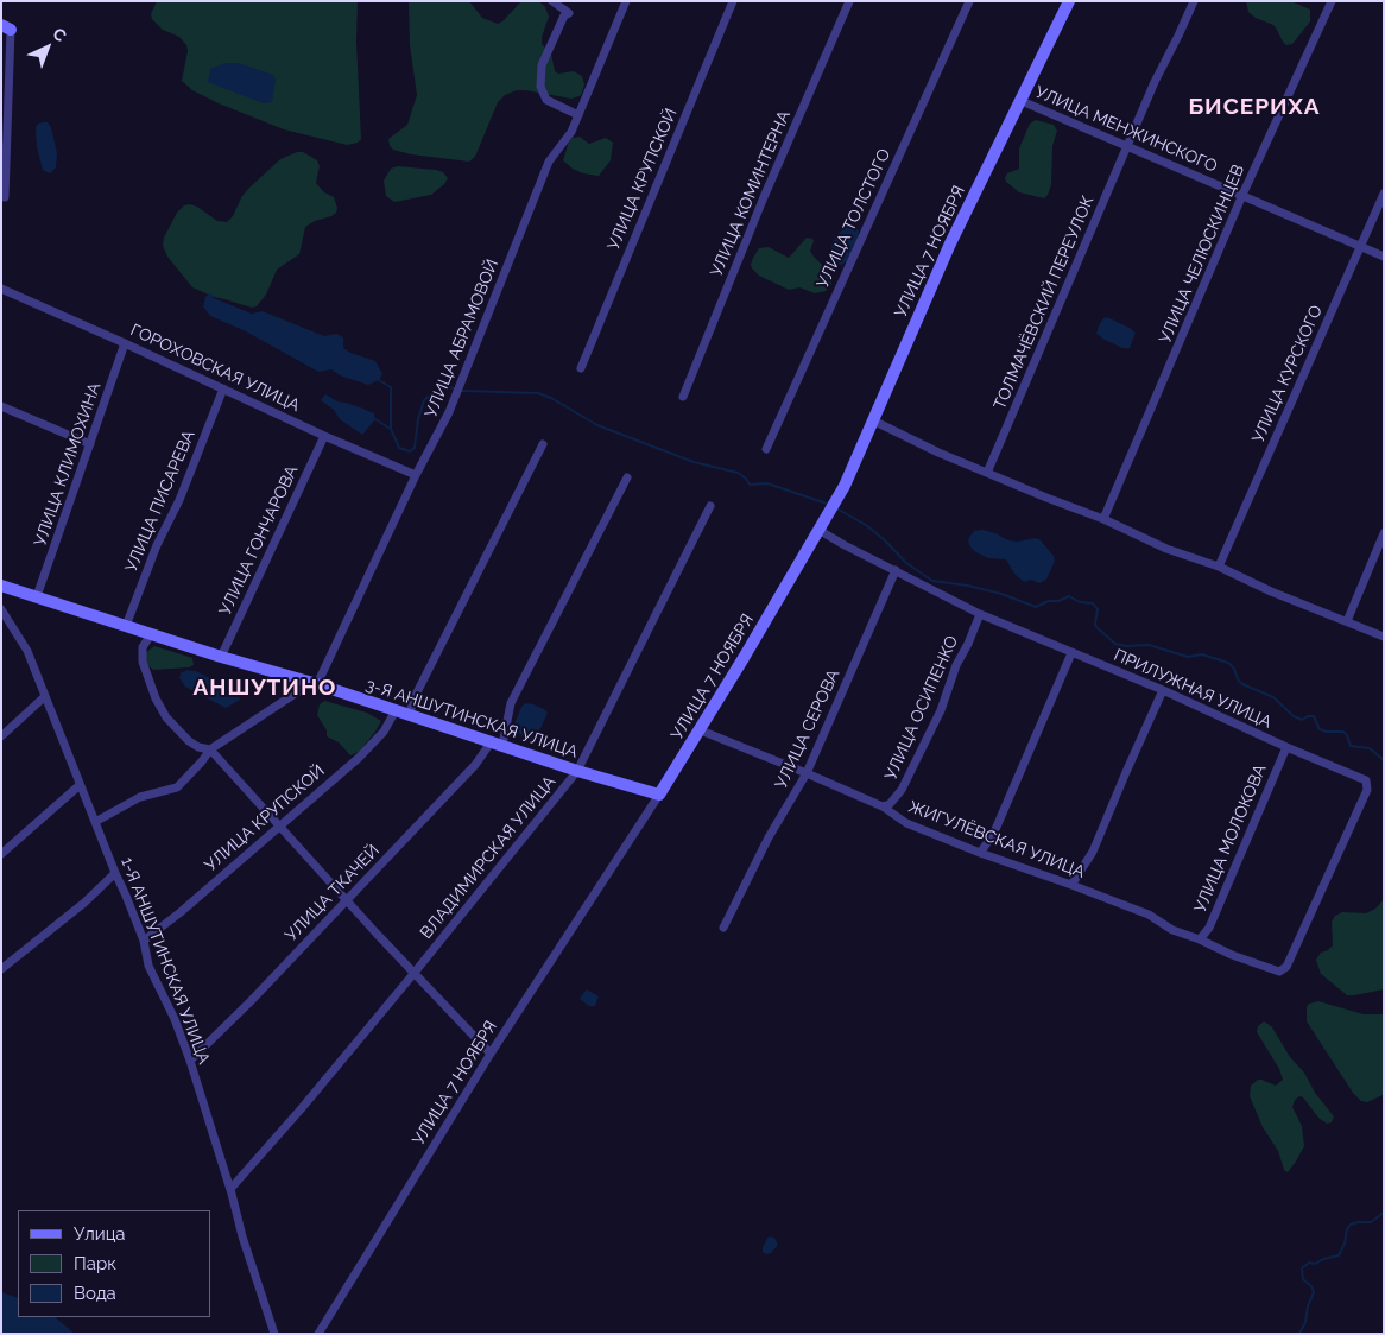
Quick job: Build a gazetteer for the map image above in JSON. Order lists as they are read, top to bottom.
{
  "streets": {
    "street": [
      "УЛИЦА МЕНЖИНСКОГО",
      "УЛИЦА КРУПСКОЙ",
      "УЛИЦА КОМИНТЕРНА",
      "УЛИЦА ТОЛСТОГО",
      "УЛИЦА 7 НОЯБРЯ",
      "УЛИЦА ЧЕЛЮСКИНЦЕВ",
      "ТОЛМАЧЁВСКИЙ ПЕРЕУЛОК",
      "УЛИЦА АБРАМОВОЙ",
      "ГОРОХОВСКАЯ УЛИЦА",
      "УЛИЦА КУРСКОГО",
      "УЛИЦА КЛИМОХИНА",
      "УЛИЦА ПИСАРЕВА",
      "УЛИЦА ГОНЧАРОВА",
      "ПРИЛУЖНАЯ УЛИЦА",
      "УЛИЦА ОСИПЕНКО",
      "3-Я АНШУТИНСКАЯ УЛИЦА",
      "УЛИЦА СЕРОВА",
      "УЛИЦА МОЛОКОВА",
      "ЖИГУЛЁВСКАЯ УЛИЦА",
      "ВЛАДИМИРСКАЯ УЛИЦА",
      "УЛИЦА ТКАЧЕЙ",
      "1-Я АНШУТИНСКАЯ УЛИЦА"
    ]
  },
  "crossings": [
    ["УЛИЦА МЕНЖИНСКОГО", "УЛИЦА 7 НОЯБРЯ"],
    ["УЛИЦА МЕНЖИНСКОГО", "УЛИЦА ЧЕЛЮСКИНЦЕВ"],
    ["УЛИЦА МЕНЖИНСКОГО", "ТОЛМАЧЁВСКИЙ ПЕРЕУЛОК"],
    ["УЛИЦА МЕНЖИНСКОГО", "УЛИЦА КУРСКОГО"],
    ["УЛИЦА КРУПСКОЙ", "3-Я АНШУТИНСКАЯ УЛИЦА"],
    ["УЛИЦА КРУПСКОЙ", "1-Я АНШУТИНСКАЯ УЛИЦА"],
    ["УЛИЦА 7 НОЯБРЯ", "ПРИЛУЖНАЯ УЛИЦА"],
    ["УЛИЦА 7 НОЯБРЯ", "3-Я АНШУТИНСКАЯ УЛИЦА"],
    ["УЛИЦА 7 НОЯБРЯ", "ЖИГУЛЁВСКАЯ УЛИЦА"],
    ["УЛИЦА АБРАМОВОЙ", "ГОРОХОВСКАЯ УЛИЦА"],
    ["УЛИЦА АБРАМОВОЙ", "3-Я АНШУТИНСКАЯ УЛИЦА"],
    ["ГОРОХОВСКАЯ УЛИЦА", "УЛИЦА КЛИМОХИНА"],
    ["ГОРОХОВСКАЯ УЛИЦА", "УЛИЦА ПИСАРЕВА"],
    ["ГОРОХОВСКАЯ УЛИЦА", "УЛИЦА ГОНЧАРОВА"],
    ["УЛИЦА КЛИМОХИНА", "3-Я АНШУТИНСКАЯ УЛИЦА"],
    ["УЛИЦА ПИСАРЕВА", "3-Я АНШУТИНСКАЯ УЛИЦА"],
    ["УЛИЦА ГОНЧАРОВА", "3-Я АНШУТИНСКАЯ УЛИЦА"],
    ["ПРИЛУЖНАЯ УЛИЦА", "УЛИЦА ОСИПЕНКО"],
    ["ПРИЛУЖНАЯ УЛИЦА", "УЛИЦА СЕРОВА"],
    ["ПРИЛУЖНАЯ УЛИЦА", "УЛИЦА МОЛОКОВА"],
    ["ПРИЛУЖНАЯ УЛИЦА", "ЖИГУЛЁВСКАЯ УЛИЦА"],
    ["УЛИЦА ОСИПЕНКО", "ЖИГУЛЁВСКАЯ УЛИЦА"],
    ["3-Я АНШУТИНСКАЯ УЛИЦА", "ВЛАДИМИРСКАЯ УЛИЦА"],
    ["3-Я АНШУТИНСКАЯ УЛИЦА", "УЛИЦА ТКАЧЕЙ"],
    ["УЛИЦА СЕРОВА", "ЖИГУЛЁВСКАЯ УЛИЦА"],
    ["УЛИЦА МОЛОКОВА", "ЖИГУЛЁВСКАЯ УЛИЦА"],
    ["ВЛАДИМИРСКАЯ УЛИЦА", "1-Я АНШУТИНСКАЯ УЛИЦА"],
    ["УЛИЦА ТКАЧЕЙ", "1-Я АНШУТИНСКАЯ УЛИЦА"]
  ],
  "districts": ["БИСЕРИХА", "АНШУТИНО"],
  "legend": ["Улица", "Парк", "Вода"],
  "north": "top right"
}
